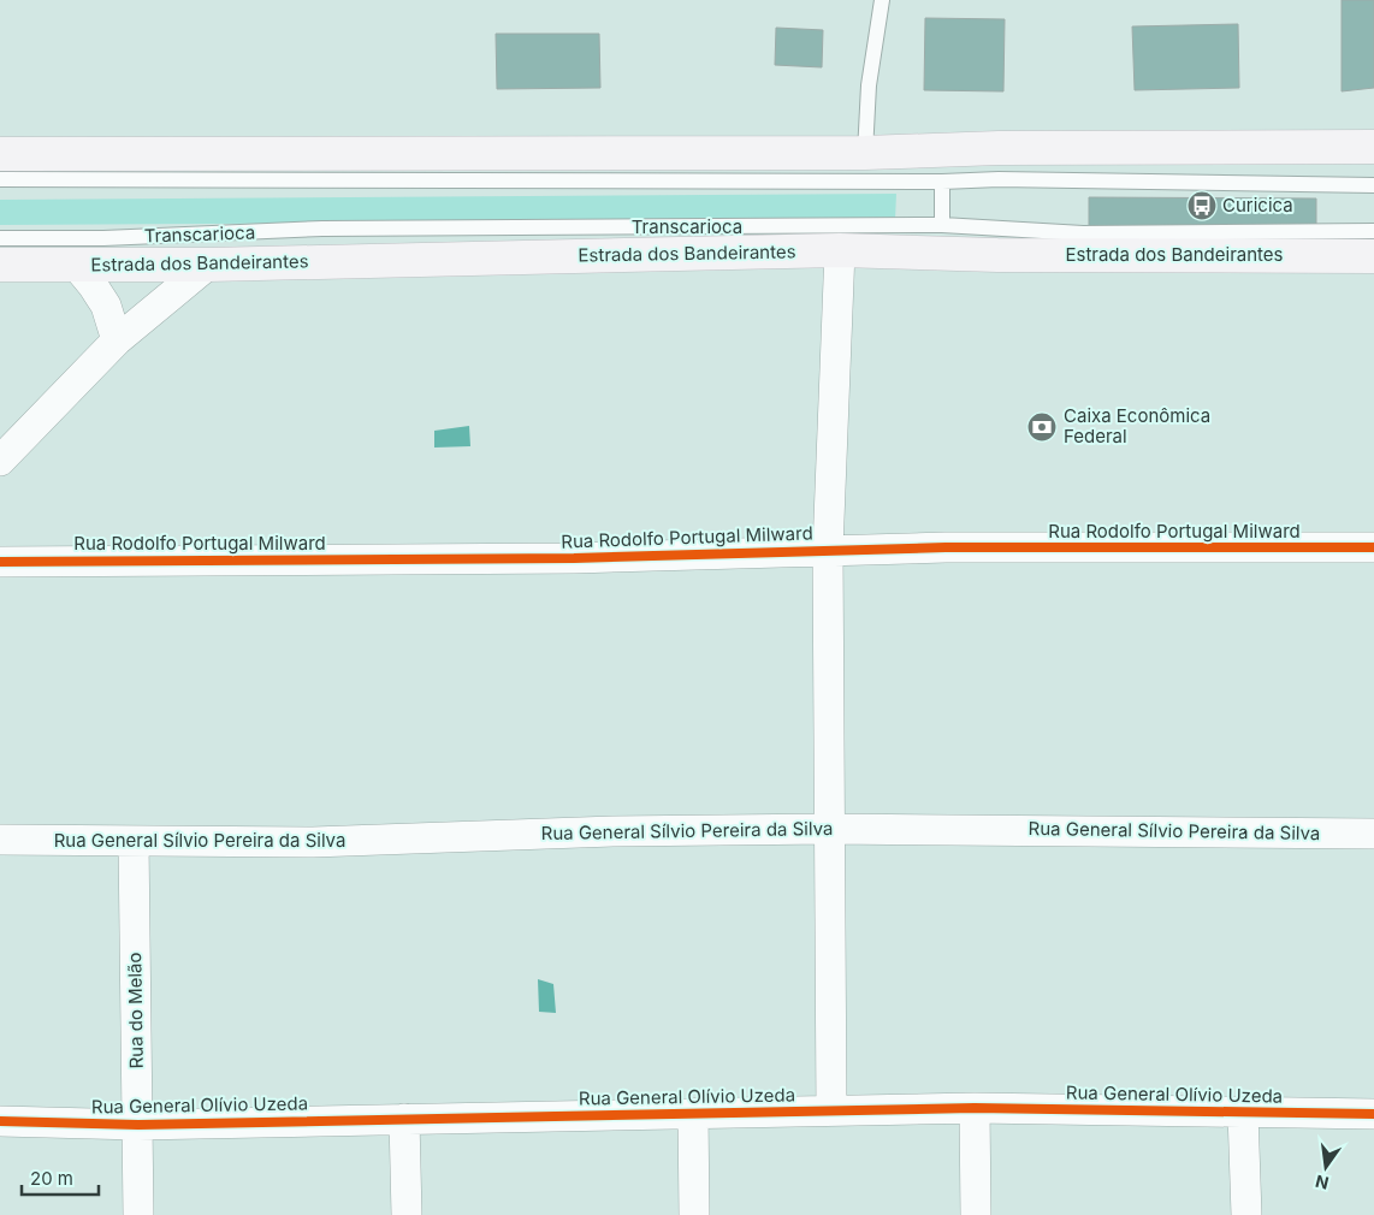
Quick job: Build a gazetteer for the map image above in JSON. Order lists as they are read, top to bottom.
{
  "streets": {
    "main road": ["Estrada dos Bandeirantes"],
    "street": [
      "Rua Rodolfo Portugal Milward",
      "Rua General Sílvio Pereira da Silva",
      "Rua do Melão",
      "Rua General Olívio Uzeda"
    ],
    "lane": ["Transcarioca"]
  },
  "crossings": [
    ["Rua General Sílvio Pereira da Silva", "Rua do Melão"],
    ["Rua do Melão", "Rua General Olívio Uzeda"]
  ],
  "places": {
    "bus stop": ["Curicica"],
    "bank": ["Caixa Econômica Federal"]
  },
  "scale_bar": "20 m",
  "north": "bottom"
}
